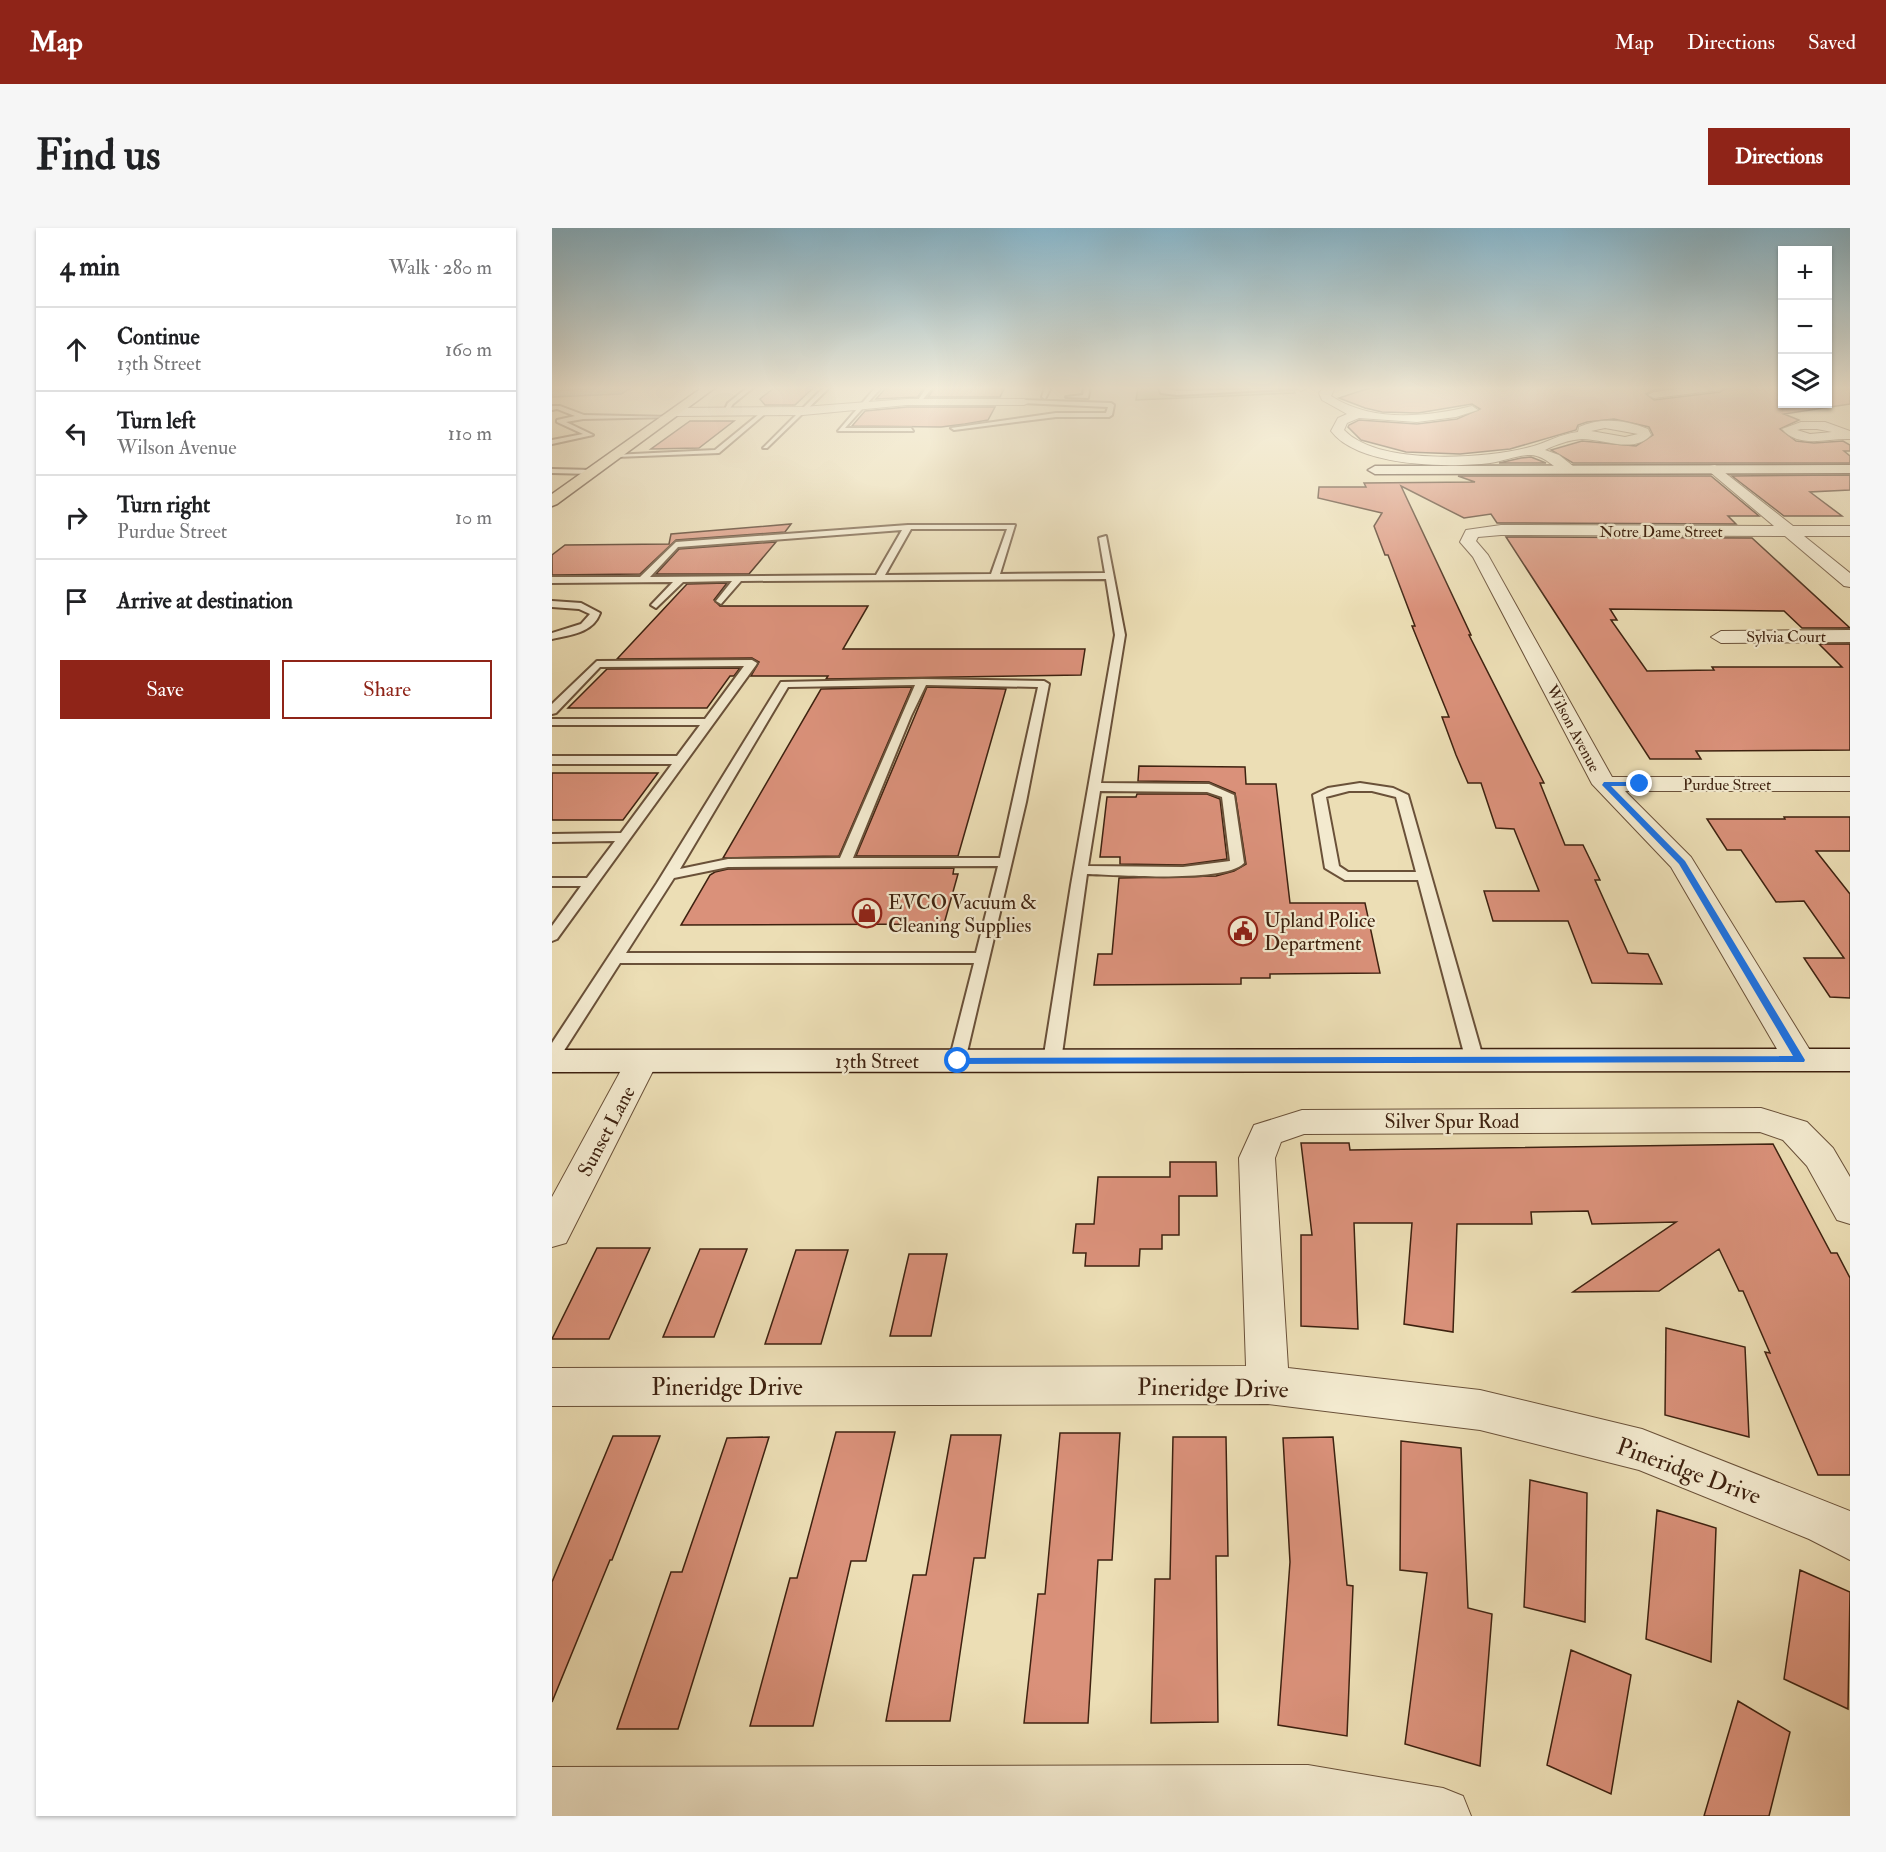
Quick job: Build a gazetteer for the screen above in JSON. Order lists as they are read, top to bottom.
{
  "streets": {
    "street": [
      "Notre Dame Street",
      "Sylvia Court",
      "Wilson Avenue",
      "Purdue Street",
      "13th Street",
      "Silver Spur Road",
      "Sunset Lane",
      "Pineridge Drive"
    ]
  },
  "crossings": [
    ["Notre Dame Street", "Wilson Avenue"],
    ["Wilson Avenue", "Purdue Street"],
    ["Wilson Avenue", "13th Street"],
    ["13th Street", "Sunset Lane"],
    ["Silver Spur Road", "Pineridge Drive"]
  ],
  "places": {
    "shop": ["EVCO Vacuum & Cleaning Supplies"],
    "public building": ["Upland Police Department"]
  },
  "page": {
    "header": "Map",
    "nav": ["Map", "Directions", "Saved"],
    "buttons": [
      "Directions",
      ["Save", "Share"]
    ],
    "title": "Find us",
    "heading": ["4 min", "Walk · 280 m"],
    "map_buttons": ["+", "−"],
    "list": [
      ["Continue", "13th Street", "160 m"],
      ["Turn left", "Wilson Avenue", "110 m"],
      ["Turn right", "Purdue Street", "10 m"],
      "Arrive at destination"
    ]
  }
}
